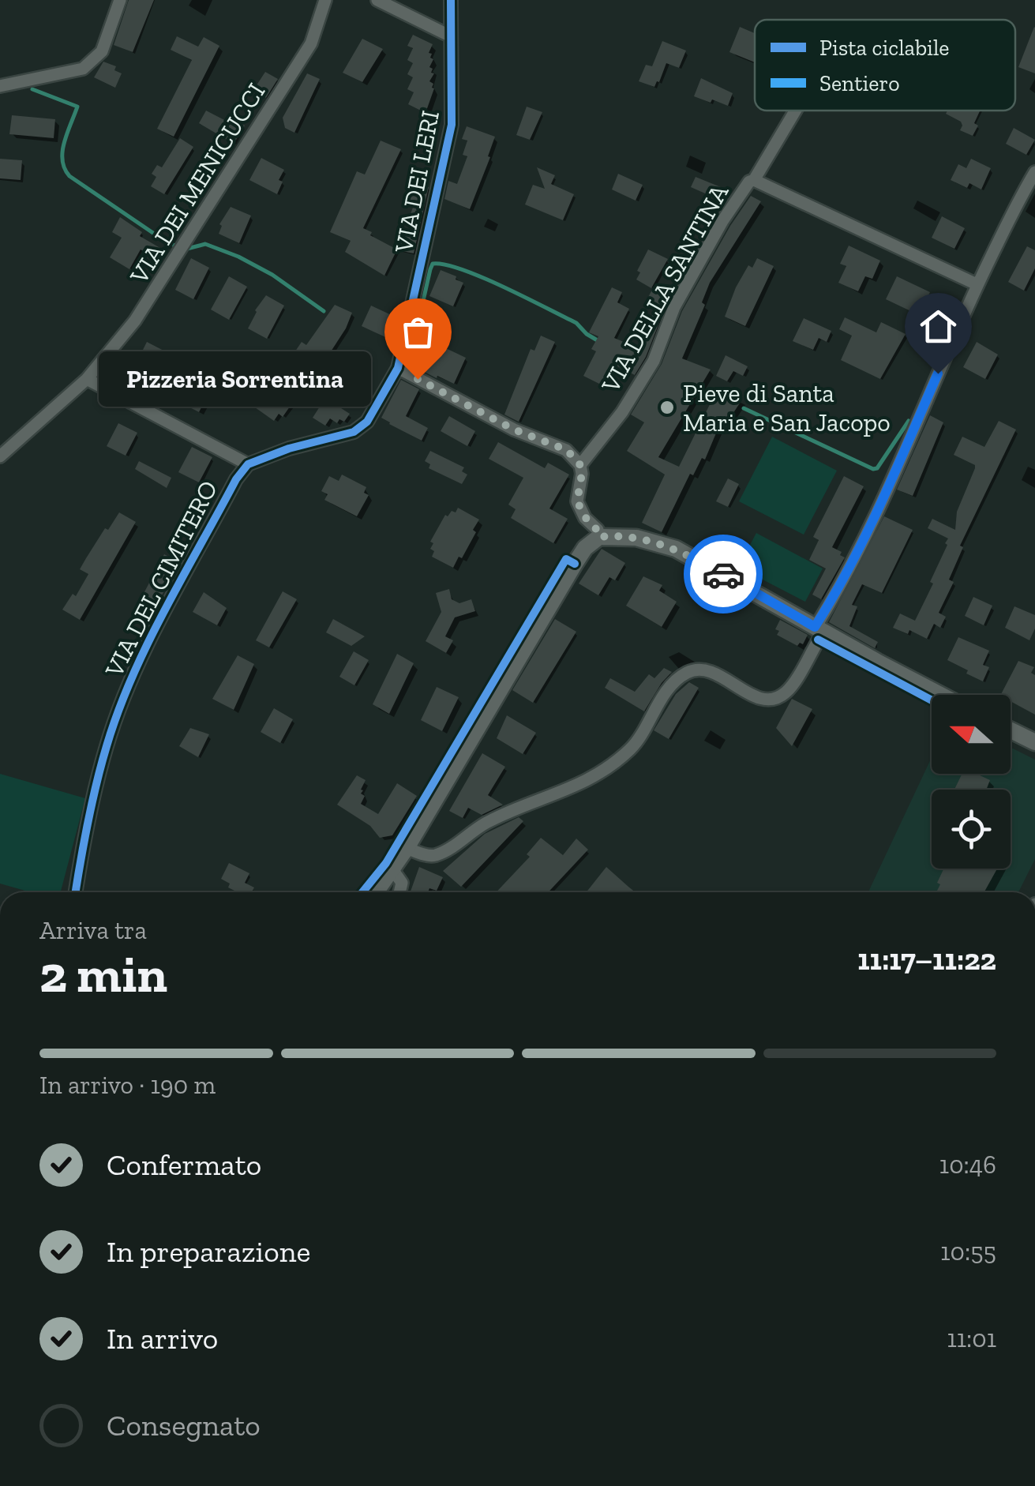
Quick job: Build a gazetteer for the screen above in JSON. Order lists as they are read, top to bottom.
{
  "streets": {
    "street": [
      "VIA DEI LERI",
      "VIA DEI MENICUCCI",
      "VIA DELLA SANTINA",
      "VIA DEL CIMITERO"
    ]
  },
  "crossings": [
    ["VIA DEI LERI", "VIA DEL CIMITERO"],
    ["VIA DEI MENICUCCI", "VIA DEL CIMITERO"]
  ],
  "places": ["Pizzeria Sorrentina", "Pieve di Santa Maria e San Jacopo"],
  "legend": ["Pista ciclabile", "Sentiero"],
  "north": "left",
  "page": {
    "bubble": "Pizzeria Sorrentina",
    "heading": ["2 min", "Arriva tra", "11:17–11:22"],
    "bar": "In arrivo · 190 m",
    "list": [
      ["Confermato", "10:46"],
      ["In preparazione", "10:55"],
      ["In arrivo", "11:01"],
      "Consegnato"
    ]
  }
}
